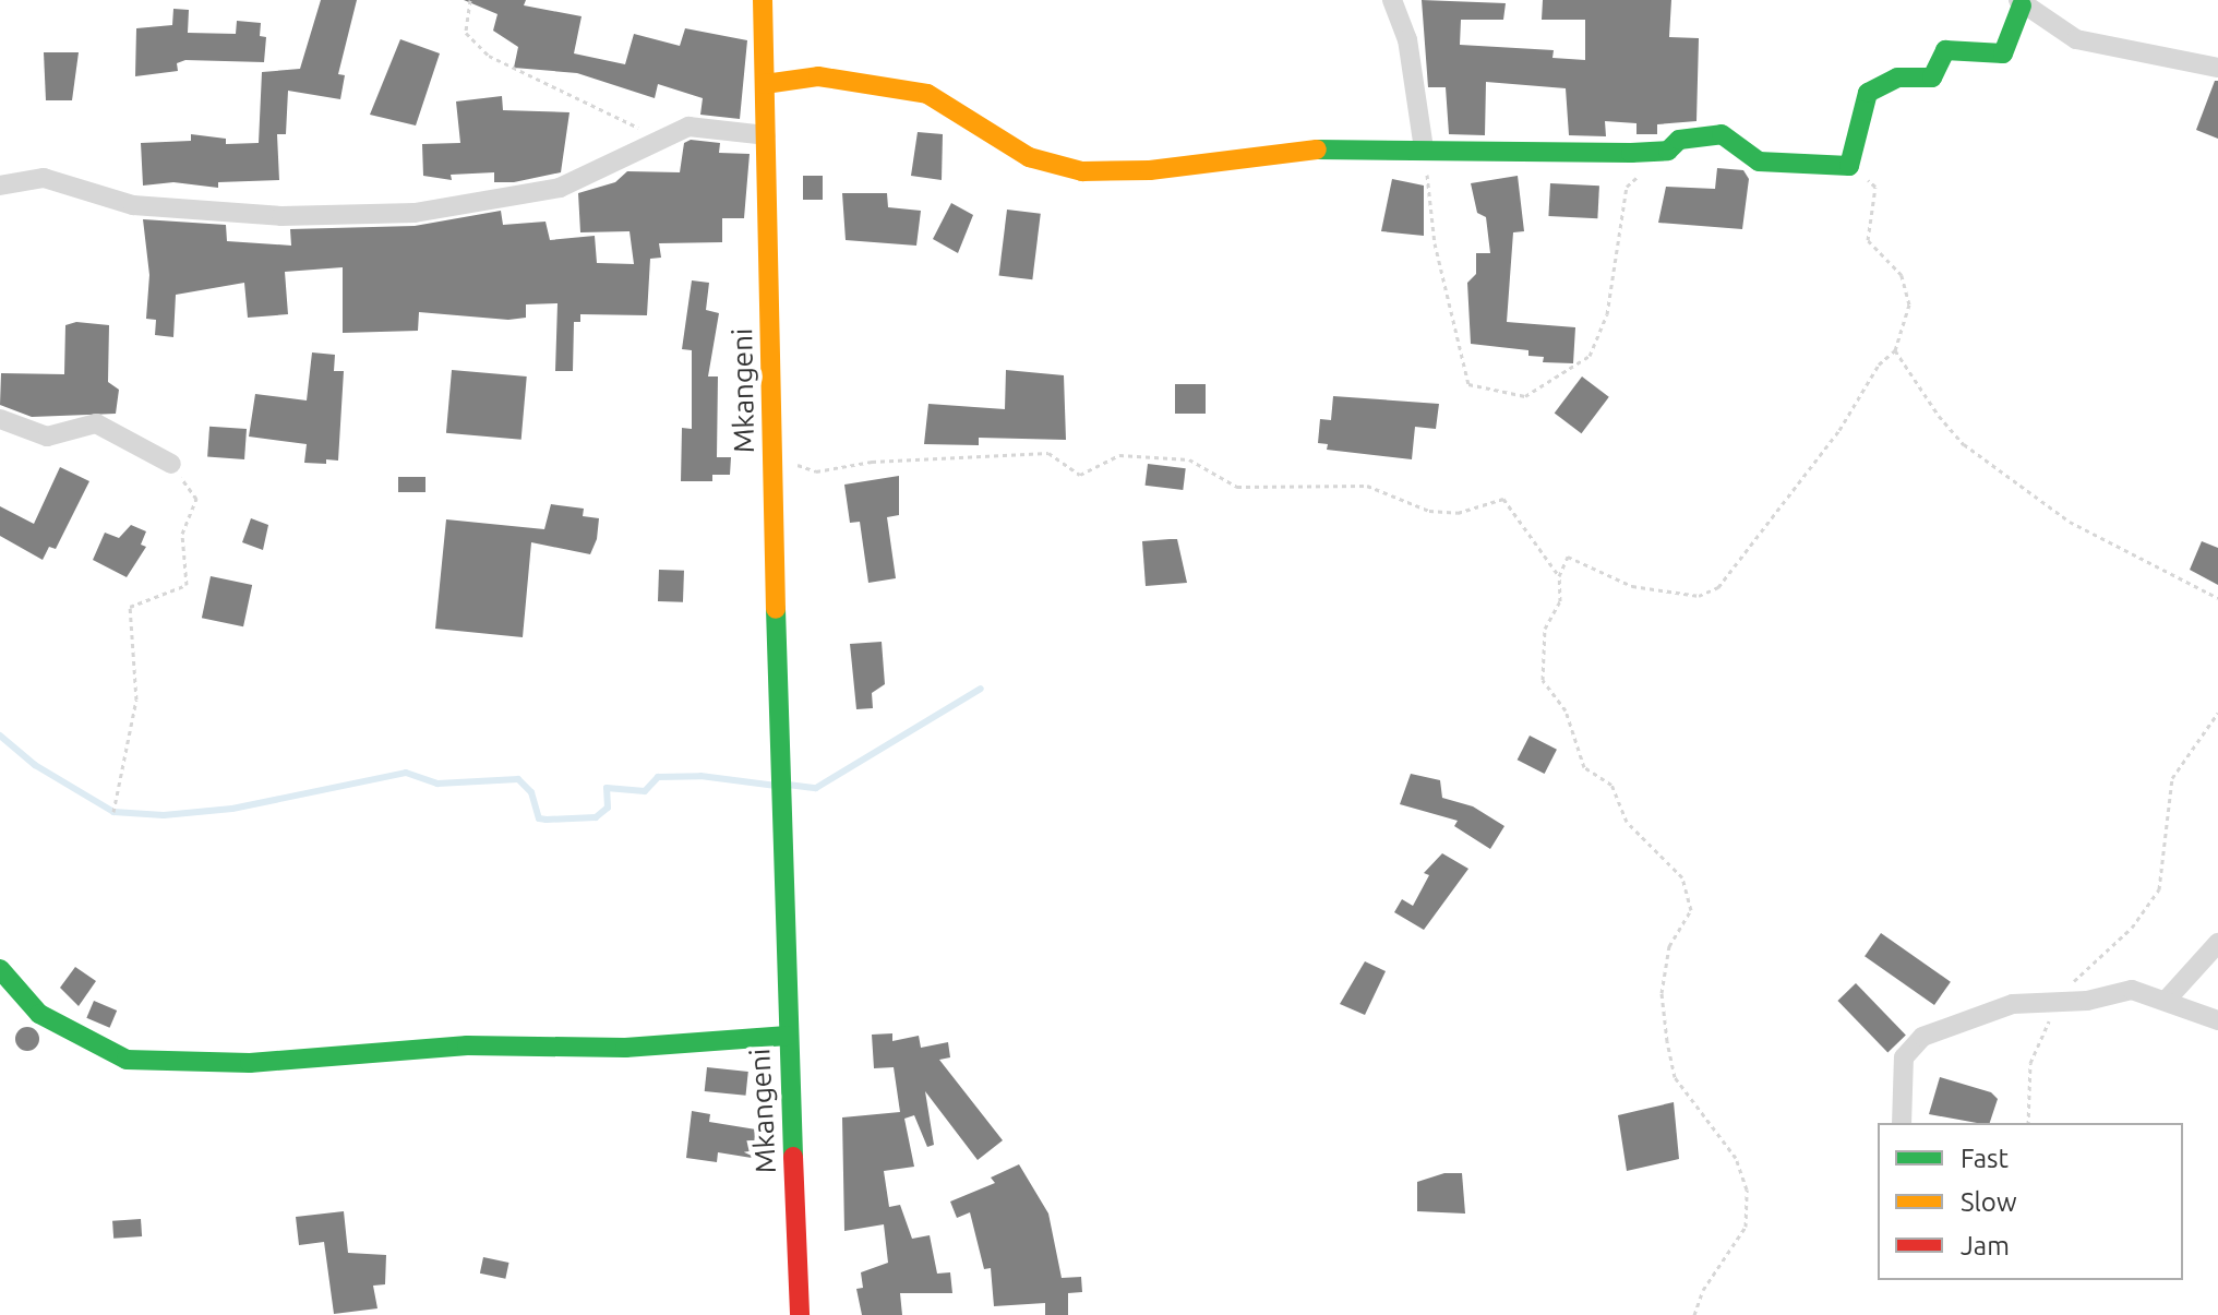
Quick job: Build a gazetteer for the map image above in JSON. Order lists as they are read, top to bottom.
{
  "streets": {
    "street": ["Mkangeni"]
  },
  "legend": ["Fast", "Slow", "Jam"]
}
